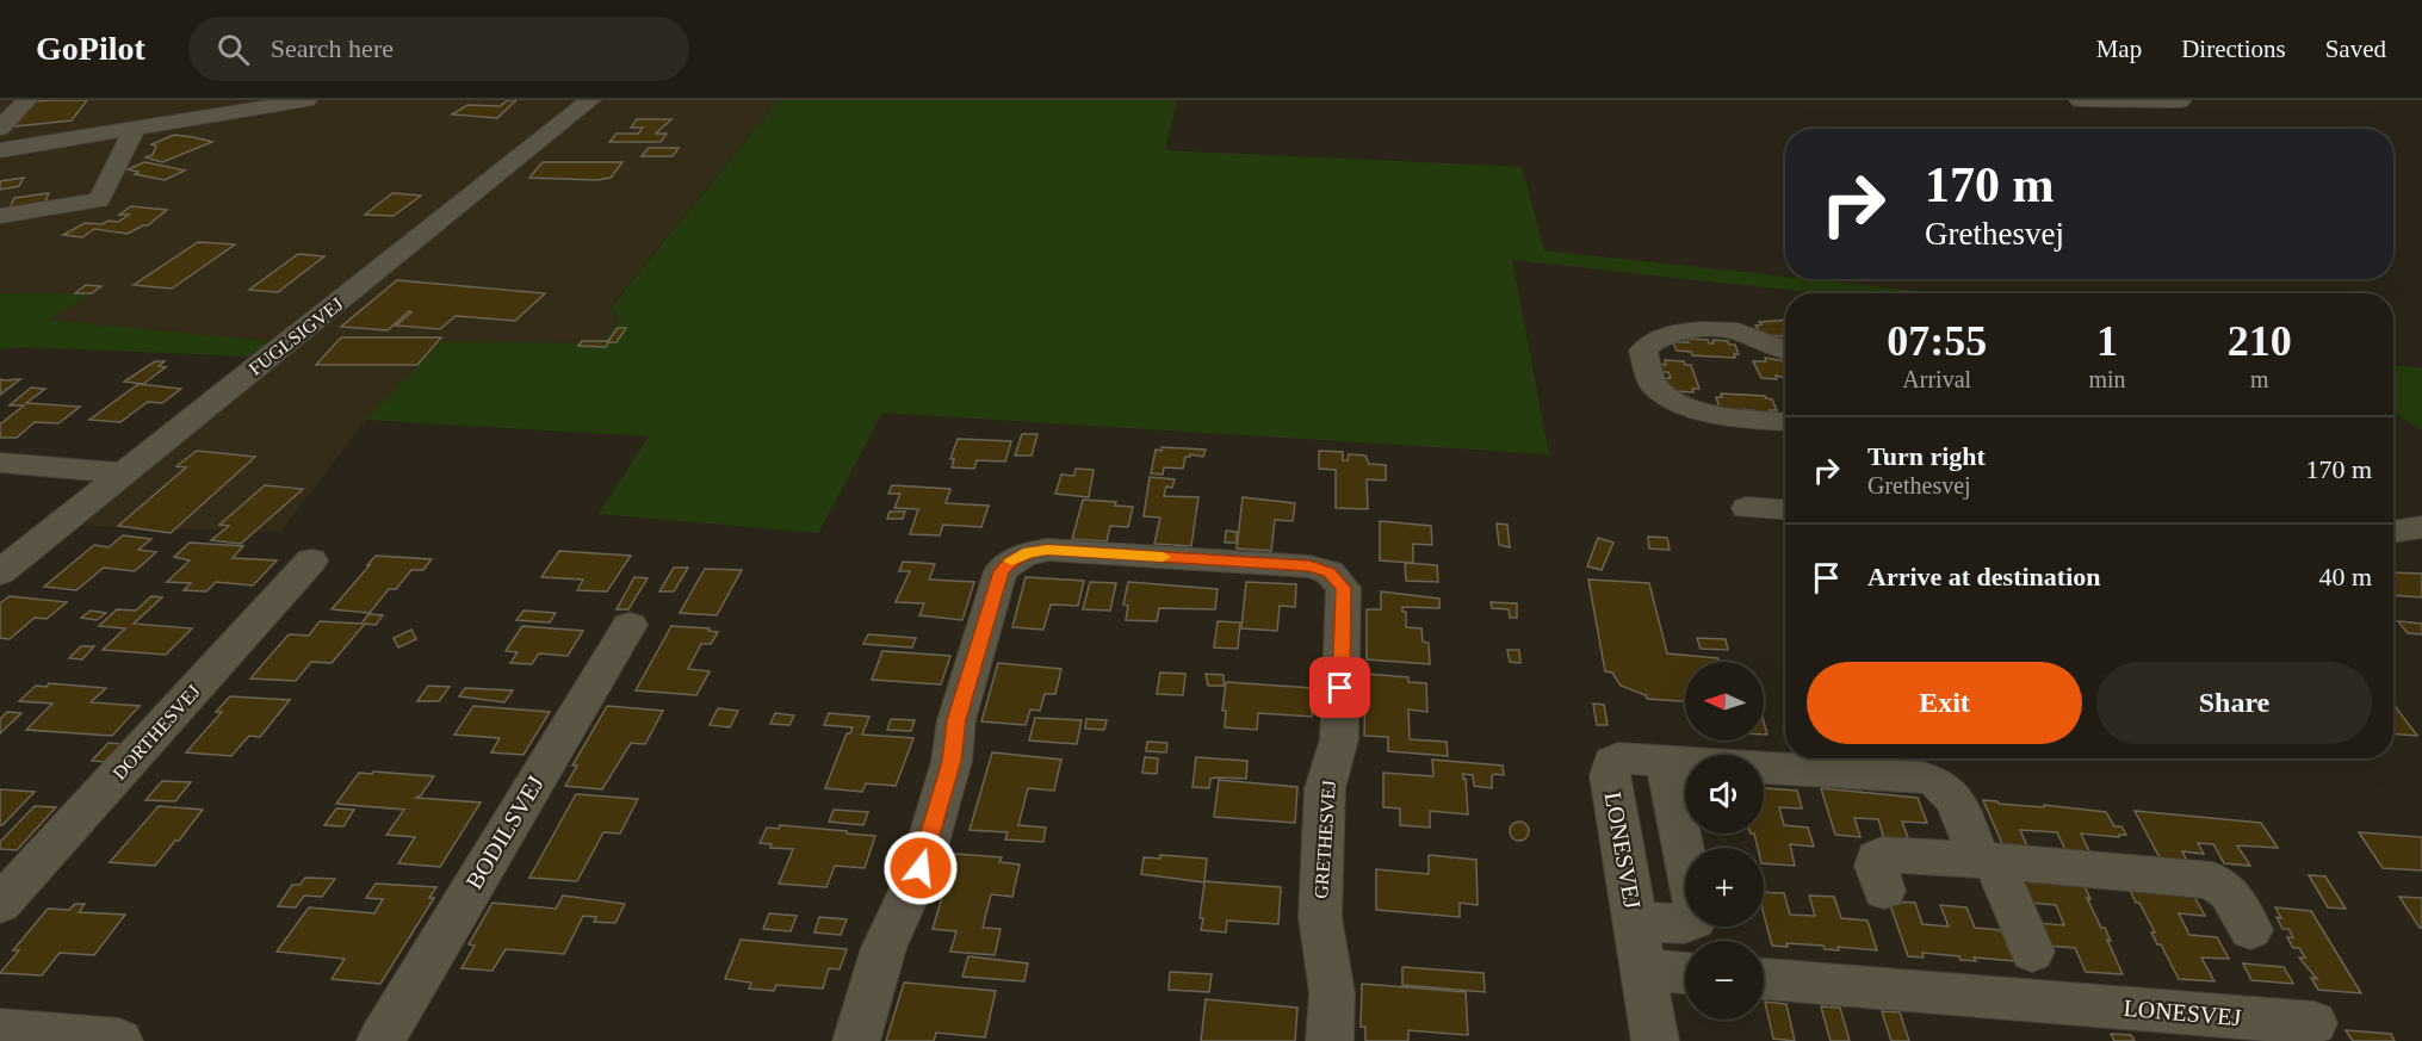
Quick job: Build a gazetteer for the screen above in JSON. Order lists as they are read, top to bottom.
{
  "streets": {
    "street": [
      "FUGLSIGVEJ",
      "DORTHESVEJ",
      "BODILSVEJ",
      "GRETHESVEJ",
      "LONESVEJ"
    ]
  },
  "north": "left",
  "page": {
    "header": "GoPilot",
    "search": "Search here",
    "nav": ["Map", "Directions", "Saved"],
    "turn": ["170 m", "Grethesvej"],
    "eta": [
      "07:55",
      "Arrival",
      "1",
      "min",
      "210",
      "m"
    ],
    "list": [
      {
        "name": "Turn right",
        "note": "Grethesvej",
        "value": "170 m"
      },
      {
        "name": "Arrive at destination",
        "value": "40 m"
      }
    ],
    "buttons": ["Exit", "Share"],
    "map_buttons": ["+", "−"]
  }
}
